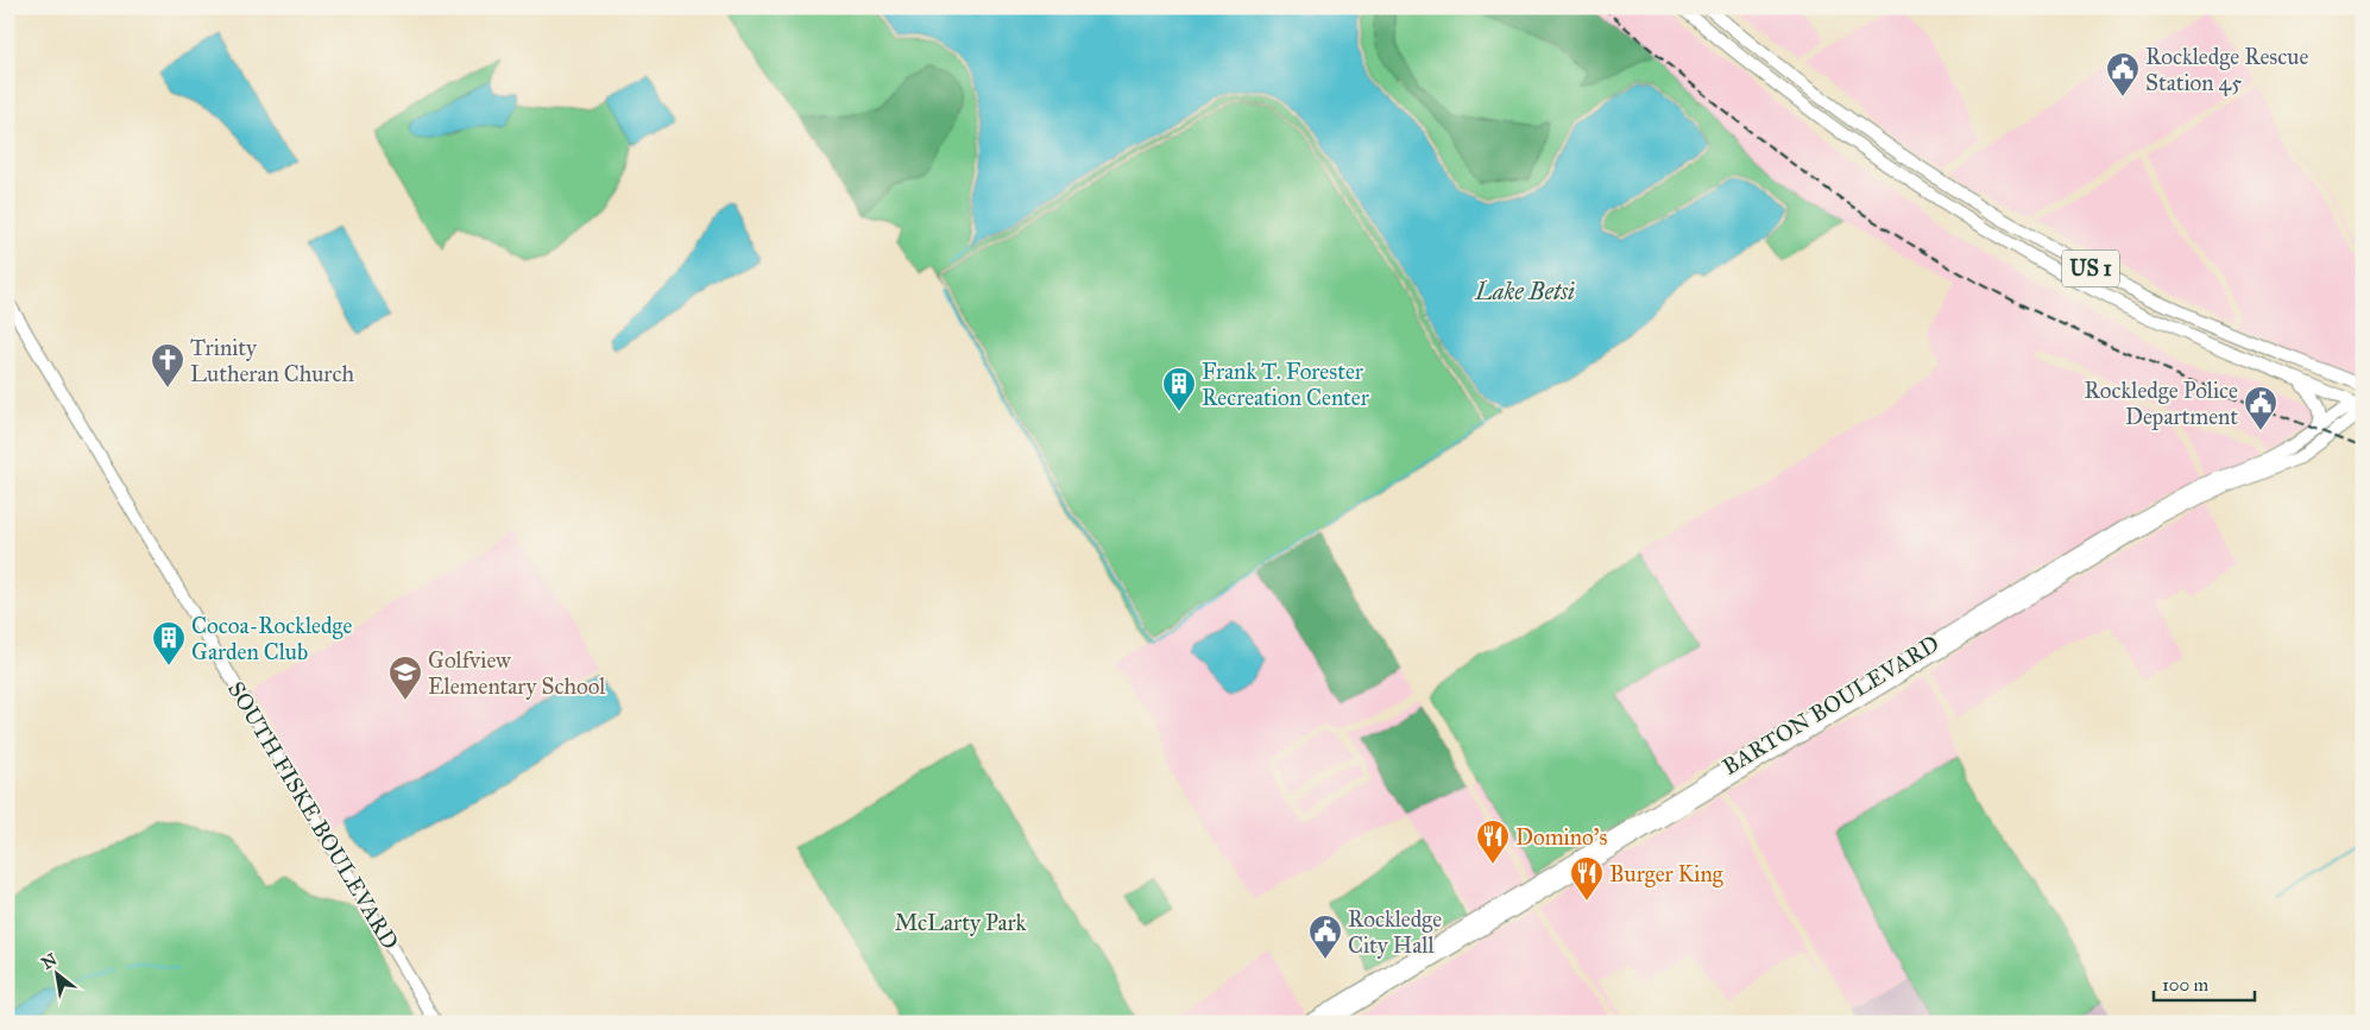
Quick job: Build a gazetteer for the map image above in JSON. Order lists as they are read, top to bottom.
{
  "streets": {
    "main road": ["US 1", "BARTON BOULEVARD", "SOUTH FISKE BOULEVARD"]
  },
  "crossings": [
    ["US 1", "BARTON BOULEVARD"]
  ],
  "water": ["Lake Betsi"],
  "parks": ["McLarty Park"],
  "places": {
    "public building": ["Rockledge Rescue Station 45", "Rockledge Police Department", "Rockledge City Hall"],
    "church": ["Trinity Lutheran Church"],
    "building": ["Frank T. Forester Recreation Center", "Cocoa-Rockledge Garden Club"],
    "school or university": ["Golfview Elementary School"],
    "restaurant": ["Domino's", "Burger King"]
  },
  "scale_bar": "100 m",
  "north": "top left"
}
